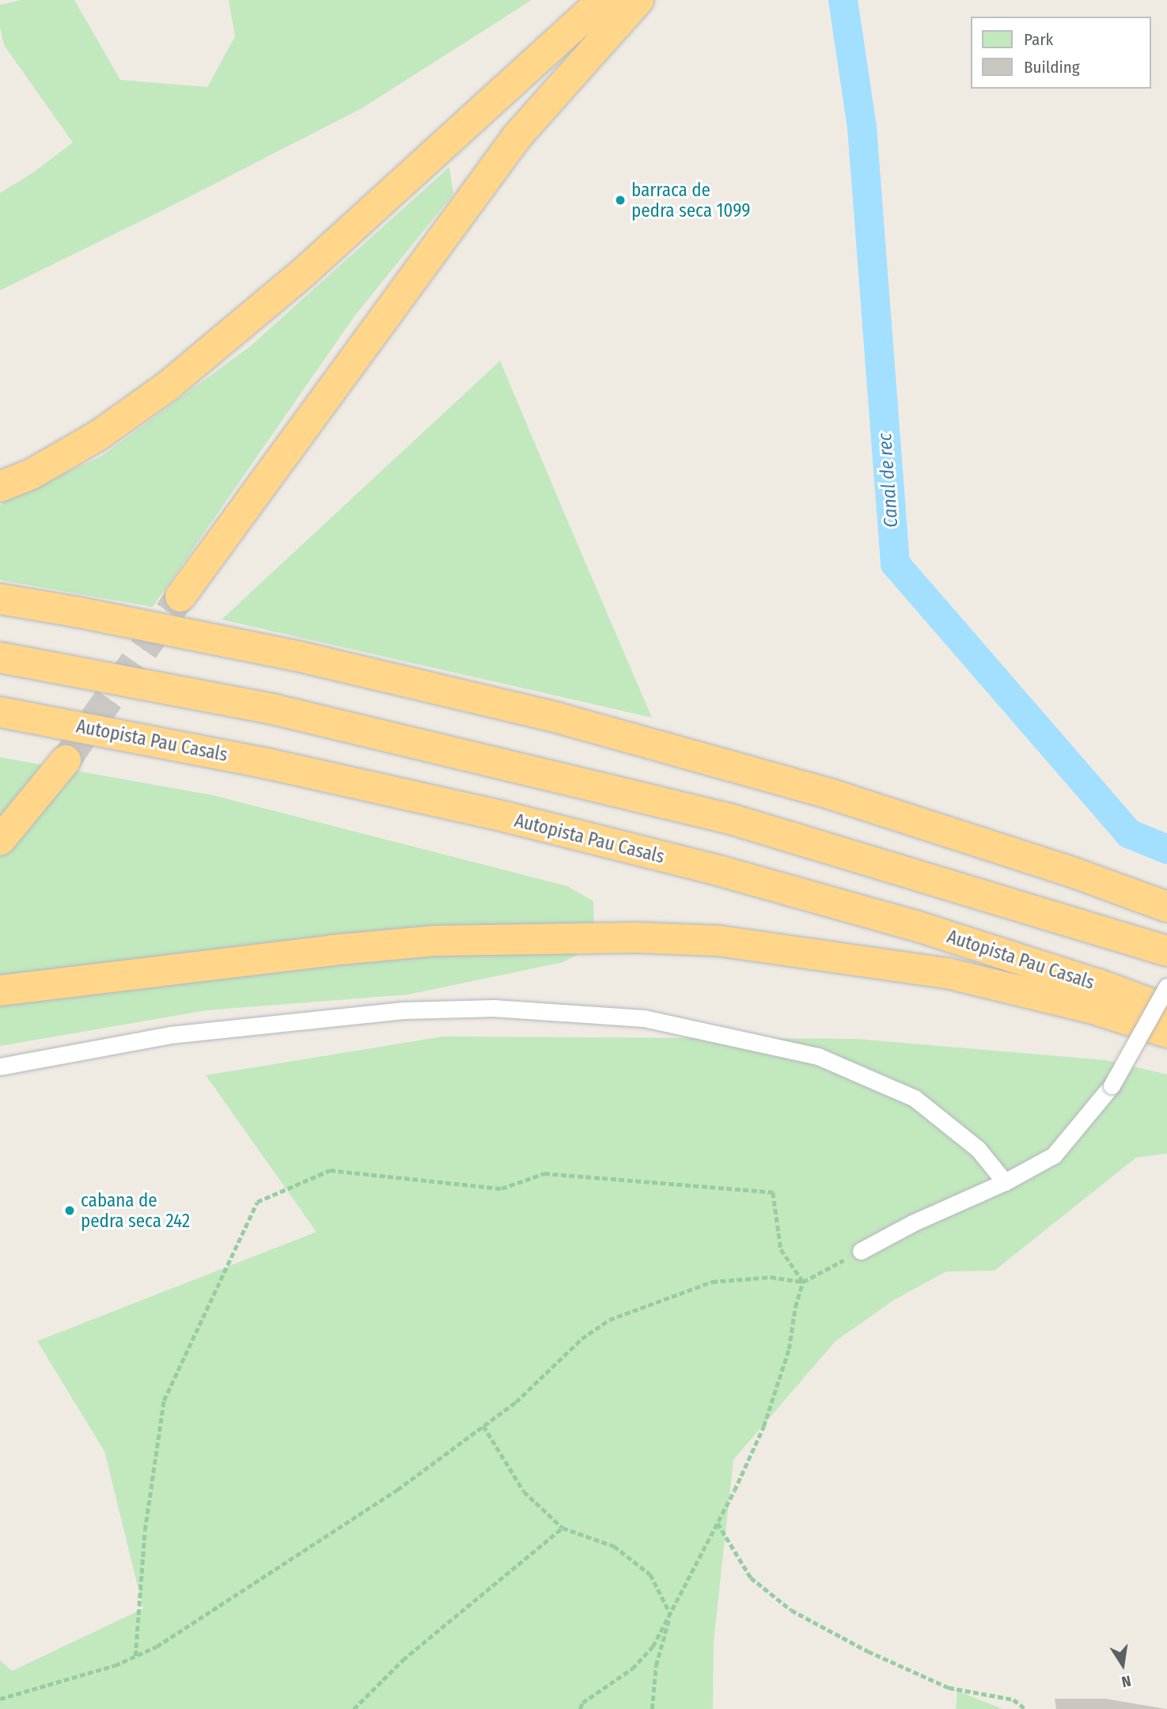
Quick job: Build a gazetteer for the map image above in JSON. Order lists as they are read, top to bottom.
{
  "streets": {
    "highway": ["Autopista Pau Casals"]
  },
  "water": ["Canal de rec"],
  "places": ["barraca de pedra seca 1099", "cabana de pedra seca 242"],
  "legend": ["Park", "Building"],
  "north": "bottom"
}
